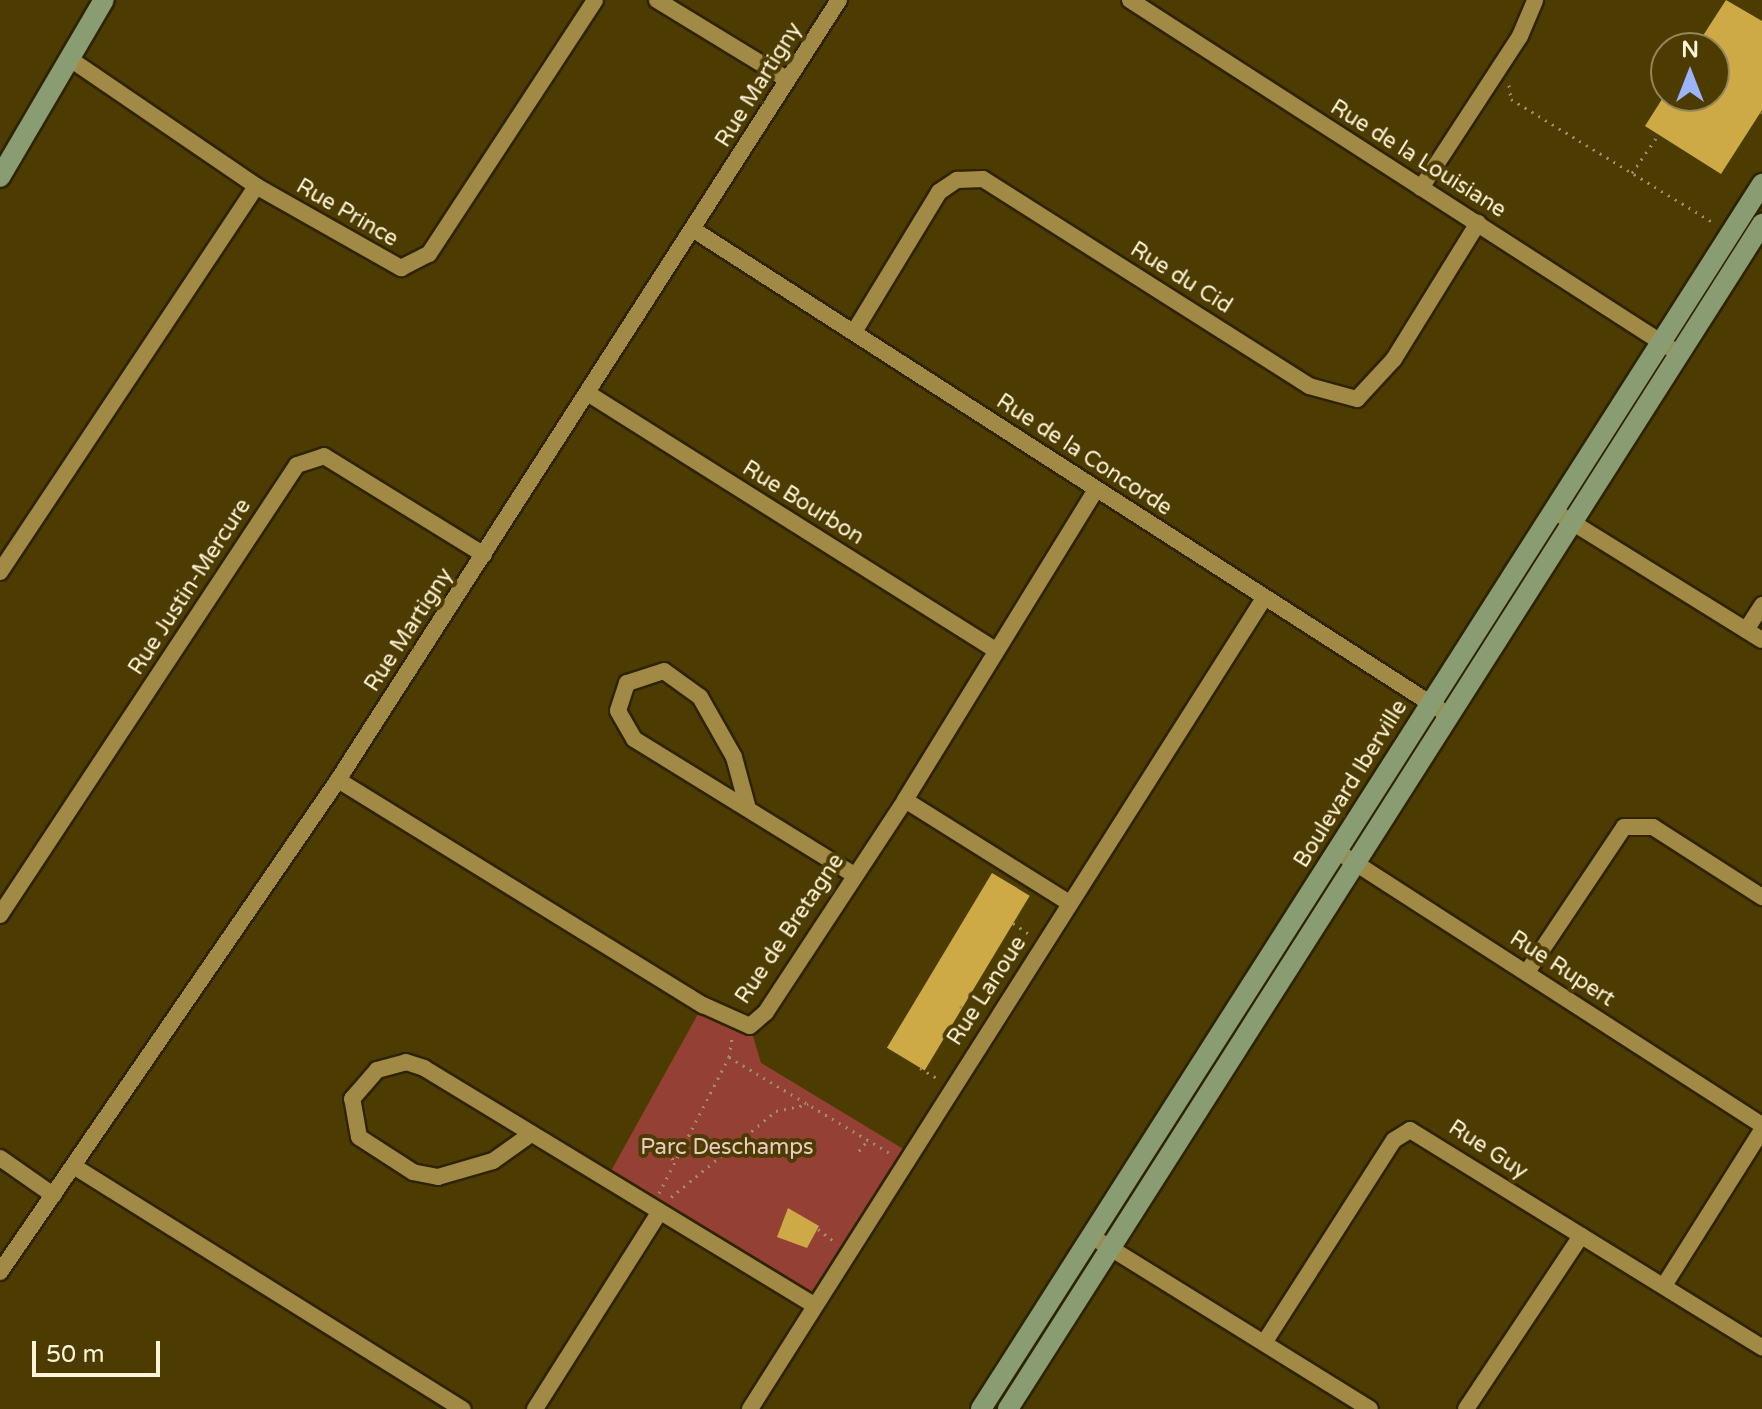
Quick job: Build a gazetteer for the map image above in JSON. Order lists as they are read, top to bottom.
{
  "streets": {
    "street": [
      "Rue Martigny",
      "Rue de la Louisiane",
      "Rue Prince",
      "Rue du Cid",
      "Rue de la Concorde",
      "Rue Bourbon",
      "Rue Justin-Mercure",
      "Boulevard Iberville",
      "Rue de Bretagne",
      "Rue Rupert",
      "Rue Lanoue",
      "Rue Guy"
    ]
  },
  "crossings": [
    ["Rue Martigny", "Rue de la Concorde"],
    ["Rue Martigny", "Rue Bourbon"],
    ["Rue Martigny", "Rue Justin-Mercure"],
    ["Rue Martigny", "Rue de Bretagne"],
    ["Rue de la Louisiane", "Rue du Cid"],
    ["Rue de la Louisiane", "Boulevard Iberville"],
    ["Rue du Cid", "Rue de la Concorde"],
    ["Rue de la Concorde", "Boulevard Iberville"],
    ["Rue de la Concorde", "Rue de Bretagne"],
    ["Rue de la Concorde", "Rue Lanoue"],
    ["Rue Bourbon", "Rue de Bretagne"],
    ["Boulevard Iberville", "Rue Rupert"]
  ],
  "parks": ["Parc Deschamps"],
  "scale_bar": "50 m",
  "north": "top"
}
